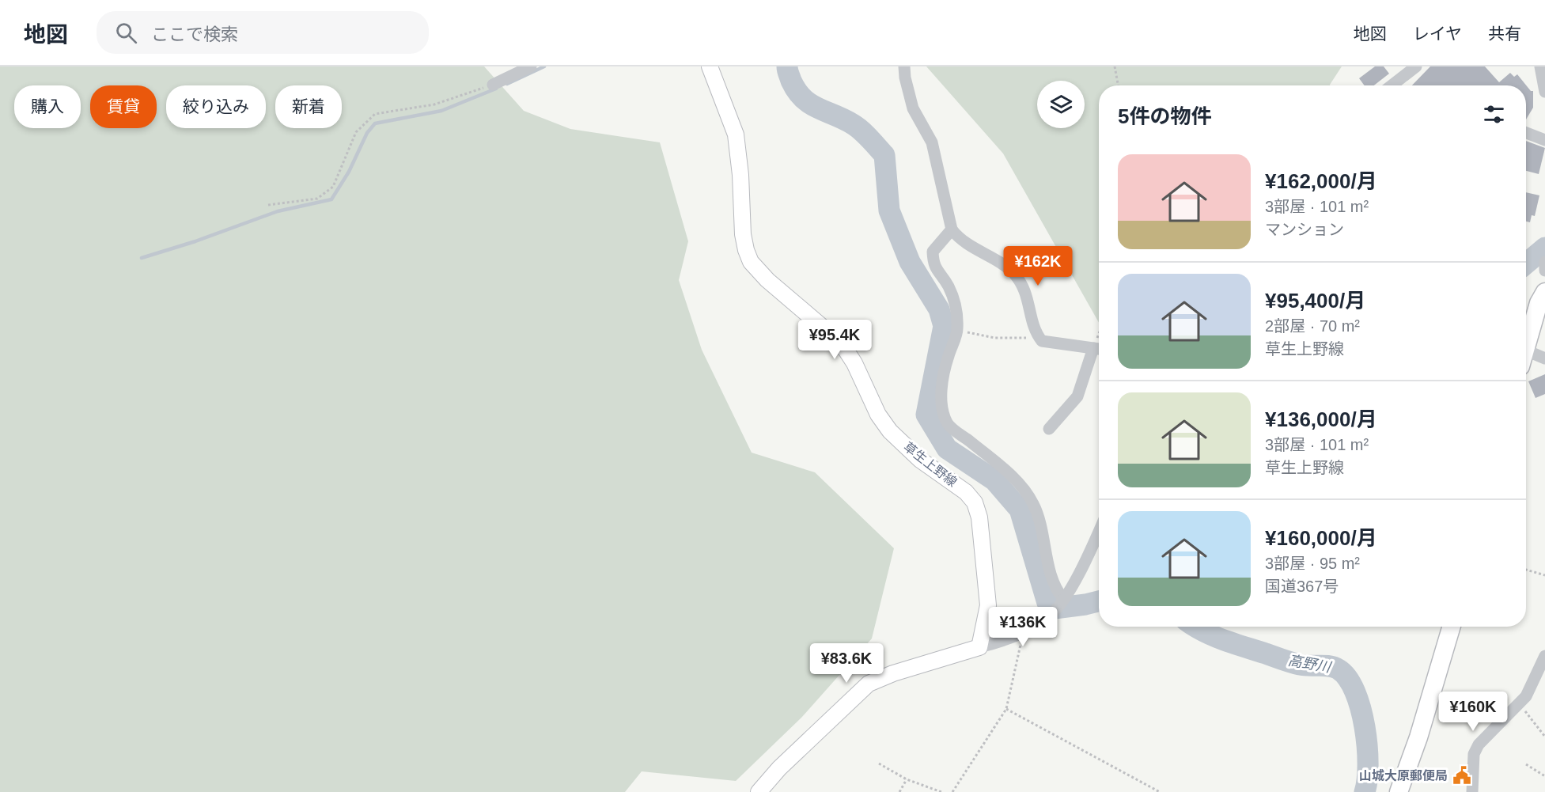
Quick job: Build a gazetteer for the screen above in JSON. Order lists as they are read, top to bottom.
{
  "streets": {
    "main road": ["草生上野線"]
  },
  "water": ["高野川"],
  "places": {
    "public building": ["山城大原郵便局"]
  },
  "page": {
    "header": "地図",
    "search": "ここで検索",
    "nav": ["地図", "レイヤ", "共有"],
    "chip": [
      "購入",
      "賃貸",
      "絞り込み",
      "新着"
    ],
    "heading": "5件の物件",
    "list": [
      {
        "name": "¥162,000/月",
        "note": "3部屋 · 101 m² · マンション"
      },
      {
        "name": "¥95,400/月",
        "note": "2部屋 · 70 m² · 草生上野線"
      },
      {
        "name": "¥136,000/月",
        "note": "3部屋 · 101 m² · 草生上野線"
      },
      {
        "name": "¥160,000/月",
        "note": "3部屋 · 95 m² · 国道367号"
      }
    ],
    "price": [
      "¥162K",
      "¥95.4K",
      "¥136K",
      "¥83.6K",
      "¥160K"
    ]
  }
}
